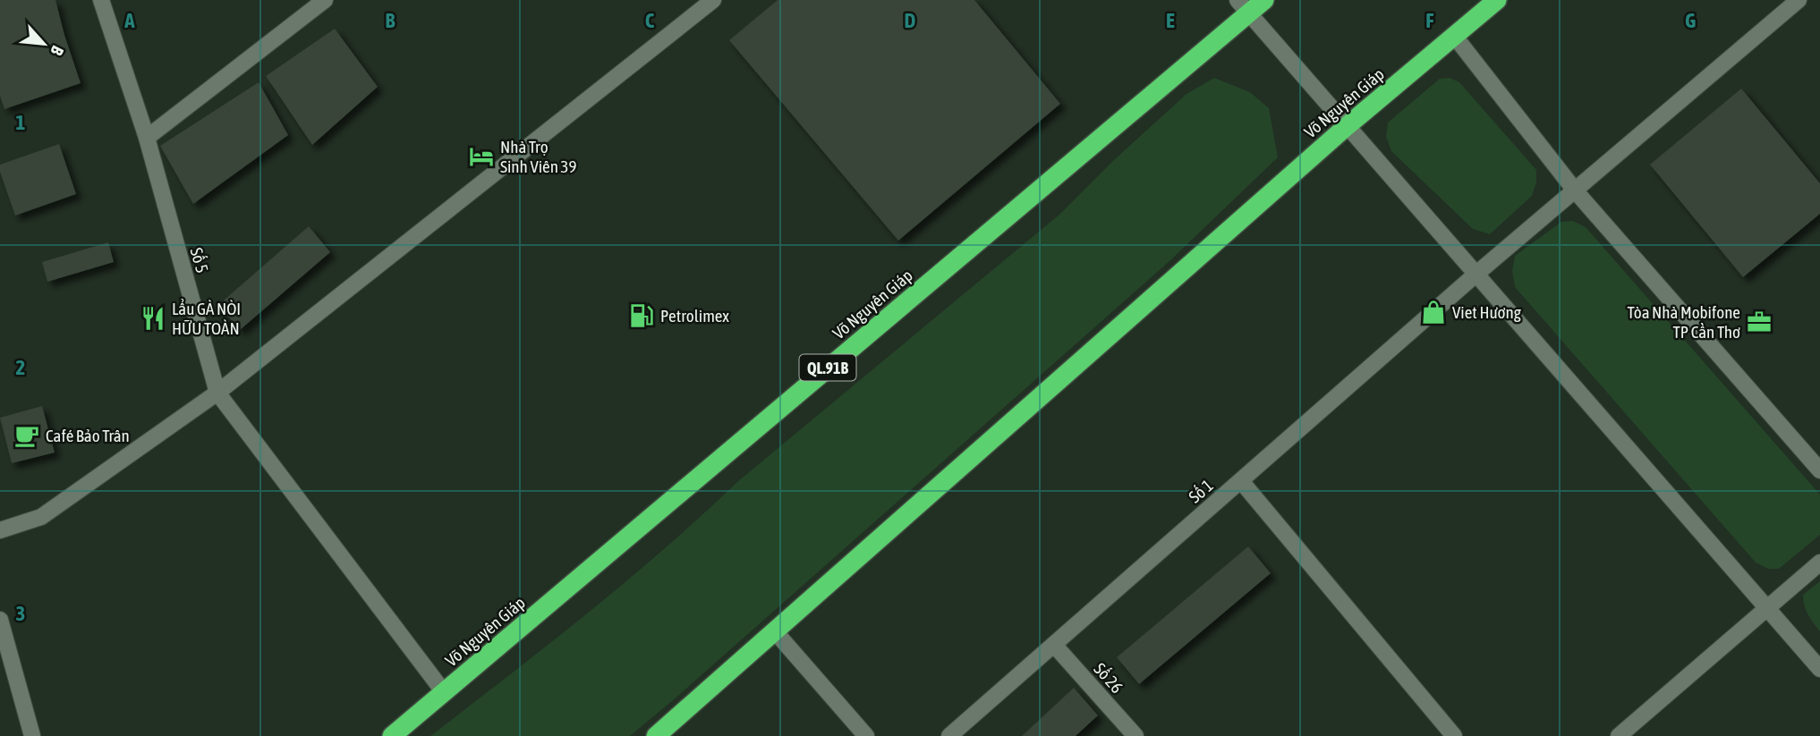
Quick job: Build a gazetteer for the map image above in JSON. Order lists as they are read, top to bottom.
{
  "streets": {
    "highway": ["Võ Nguyên Giáp", "QL.91B"],
    "street": ["Số 5", "Số 1", "Số 26"]
  },
  "crossings": [
    ["Số 1", "Số 26"]
  ],
  "places": {
    "hotel": ["Nhà Trọ Sinh Viên 39"],
    "shop": ["Viet Hương"],
    "fuel station": ["Petrolimex"],
    "restaurant": ["Lẩu GÀ NÒI HỮU TOÀN"],
    "office": ["Tòa Nhà Mobifone TP Cần Thơ"],
    "cafe": ["Café Bảo Trân"]
  },
  "north": "bottom right",
  "grid": {
    "columns": [
      "A",
      "B",
      "C",
      "D",
      "E",
      "F",
      "G"
    ],
    "rows": ["1", "2", "3"]
  }
}
